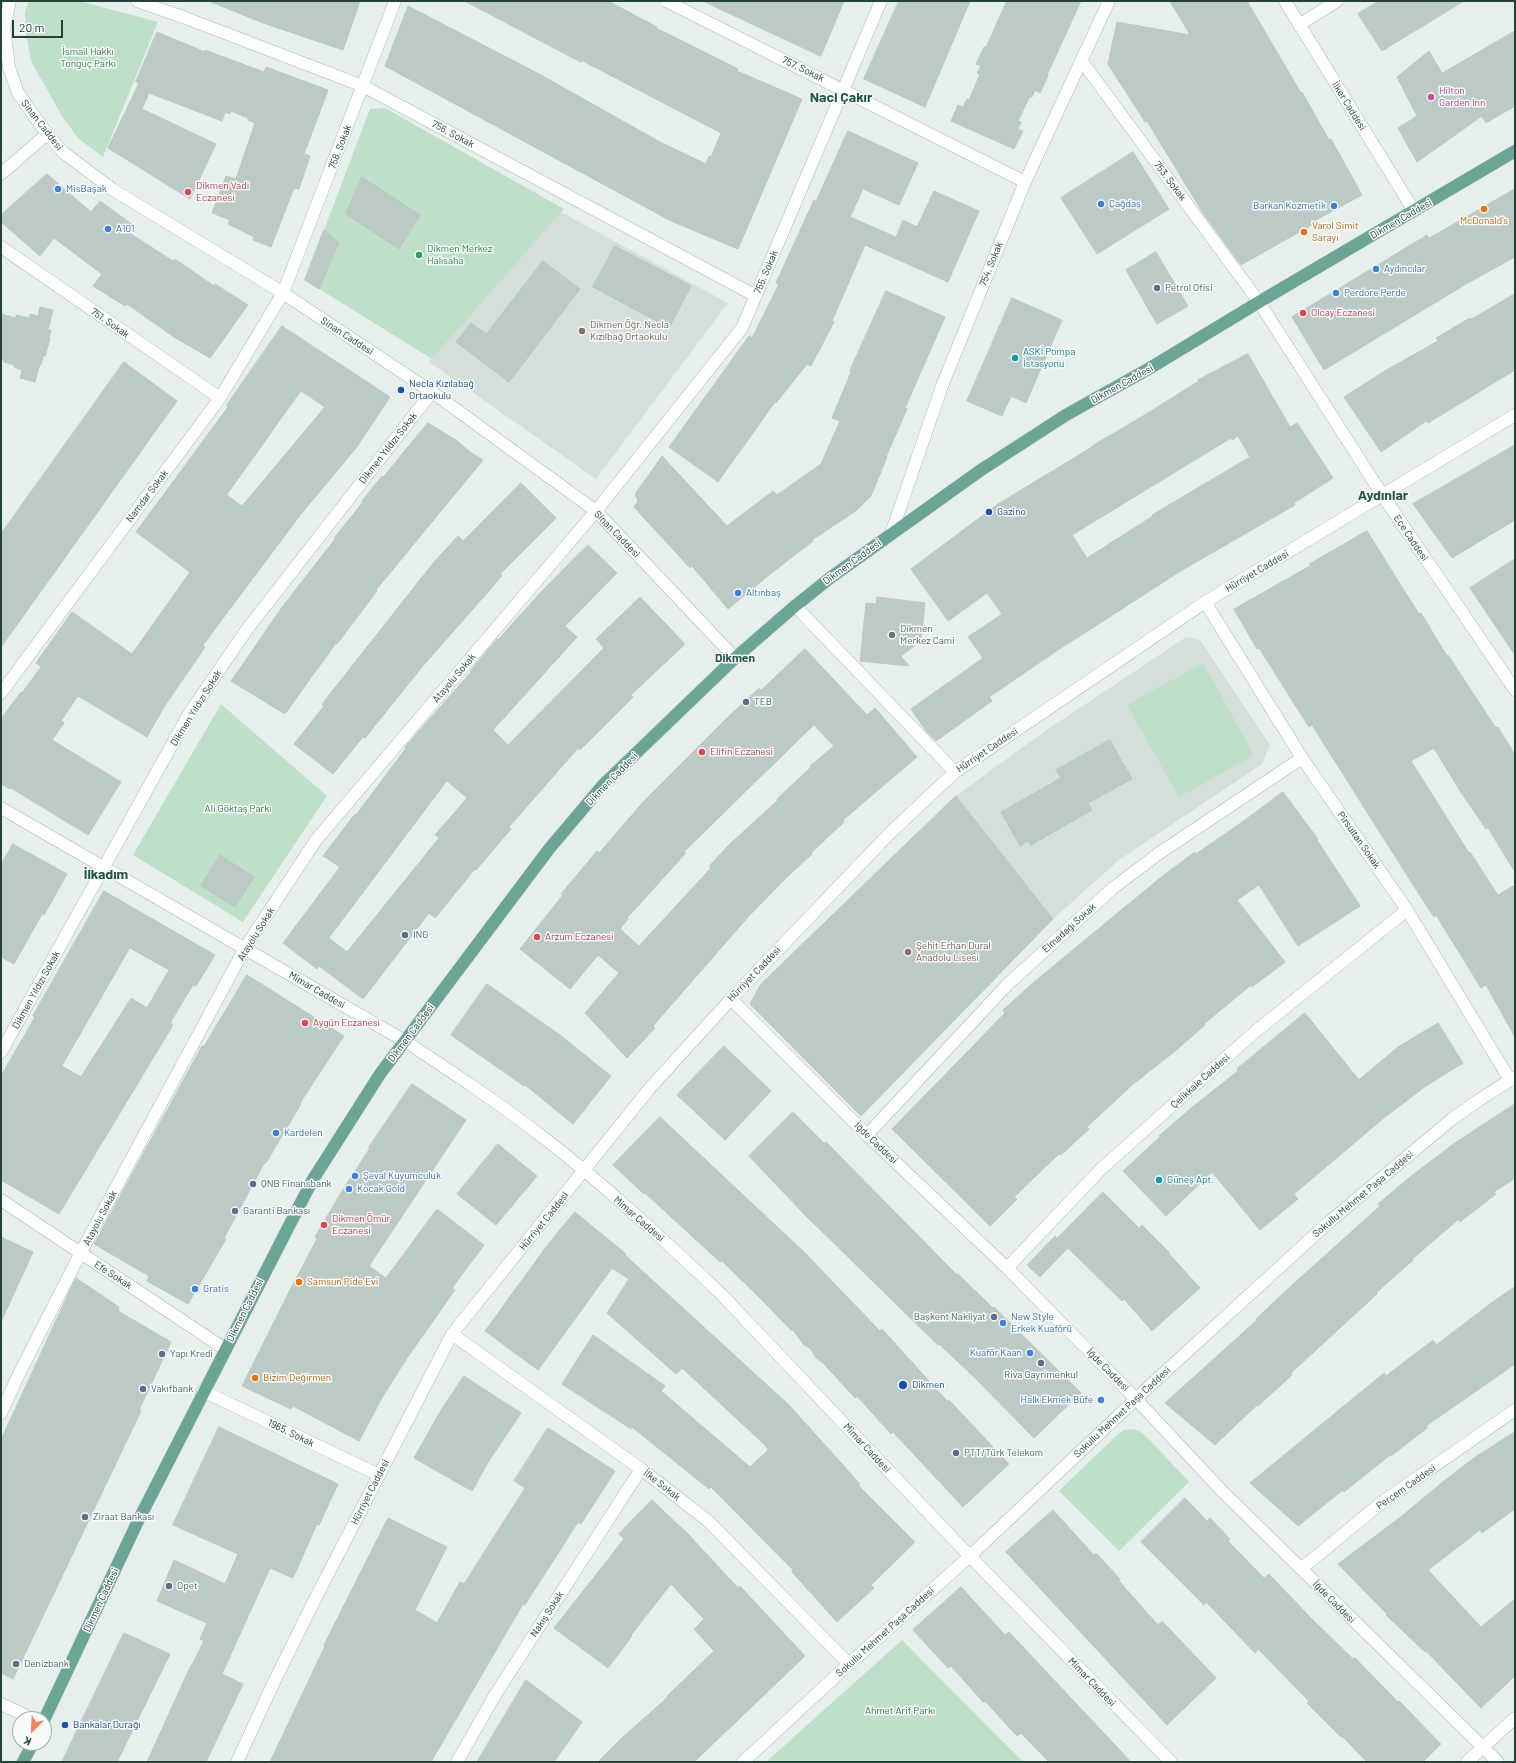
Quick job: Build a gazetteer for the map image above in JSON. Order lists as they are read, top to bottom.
{
  "streets": {
    "main road": ["Dikmen Caddesi"],
    "street": [
      "757. Sokak",
      "İlker Caddesi",
      "Sinan Caddesi",
      "756. Sokak",
      "758. Sokak",
      "753. Sokak",
      "754. Sokak",
      "755. Sokak",
      "751. Sokak",
      "Dikmen Yıldızı Sokak",
      "Namdar Sokak",
      "Ece Caddesi",
      "Hürriyet Caddesi",
      "Atayolu Sokak",
      "Pirsultan Sokak",
      "Elmadağı Sokak",
      "Mimar Caddesi",
      "Çelikkale Caddesi",
      "İğde Caddesi",
      "Sokullu Mehmet Paşa Caddesi",
      "Efe Sokak",
      "1965. Sokak",
      "İlke Sokak",
      "Perçem Caddesi",
      "Nakış Sokak"
    ]
  },
  "crossings": [
    ["757. Sokak", "754. Sokak"],
    ["757. Sokak", "755. Sokak"],
    ["İlker Caddesi", "Dikmen Caddesi"],
    ["Sinan Caddesi", "758. Sokak"],
    ["Sinan Caddesi", "Dikmen Caddesi"],
    ["Sinan Caddesi", "755. Sokak"],
    ["Sinan Caddesi", "Dikmen Yıldızı Sokak"],
    ["Sinan Caddesi", "Namdar Sokak"],
    ["Sinan Caddesi", "Atayolu Sokak"],
    ["756. Sokak", "758. Sokak"],
    ["756. Sokak", "755. Sokak"],
    ["758. Sokak", "Namdar Sokak"],
    ["753. Sokak", "Dikmen Caddesi"],
    ["753. Sokak", "754. Sokak"],
    ["753. Sokak", "Ece Caddesi"],
    ["Dikmen Caddesi", "754. Sokak"],
    ["Dikmen Caddesi", "Ece Caddesi"],
    ["Dikmen Caddesi", "Mimar Caddesi"],
    ["Dikmen Caddesi", "Efe Sokak"],
    ["Dikmen Caddesi", "1965. Sokak"],
    ["755. Sokak", "Atayolu Sokak"],
    ["751. Sokak", "Namdar Sokak"],
    ["Dikmen Yıldızı Sokak", "Mimar Caddesi"],
    ["Ece Caddesi", "Hürriyet Caddesi"],
    ["Hürriyet Caddesi", "Pirsultan Sokak"],
    ["Hürriyet Caddesi", "Mimar Caddesi"],
    ["Hürriyet Caddesi", "İğde Caddesi"],
    ["Hürriyet Caddesi", "1965. Sokak"],
    ["Hürriyet Caddesi", "İlke Sokak"],
    ["Atayolu Sokak", "Mimar Caddesi"],
    ["Atayolu Sokak", "Efe Sokak"],
    ["Pirsultan Sokak", "Elmadağı Sokak"],
    ["Pirsultan Sokak", "Çelikkale Caddesi"],
    ["Pirsultan Sokak", "Sokullu Mehmet Paşa Caddesi"],
    ["Elmadağı Sokak", "İğde Caddesi"],
    ["Mimar Caddesi", "Sokullu Mehmet Paşa Caddesi"],
    ["Çelikkale Caddesi", "İğde Caddesi"],
    ["İğde Caddesi", "Sokullu Mehmet Paşa Caddesi"],
    ["İğde Caddesi", "Perçem Caddesi"],
    ["Sokullu Mehmet Paşa Caddesi", "İlke Sokak"],
    ["İlke Sokak", "Nakış Sokak"]
  ],
  "districts": [
    "Naci Çakır",
    "Aydınlar",
    "Dikmen",
    "İlkadım"
  ],
  "parks": ["İsmail Hakkı Tonguç Parkı", "Ali Göktaş Parkı", "Ahmet Arif Parkı"],
  "places": [
    "Hilton Garden Inn",
    "MisBaşak",
    "Dikmen Vadi Eczanesi",
    "Çağdaş",
    "Barkan Kozmetik",
    "McDonald's",
    "A101",
    "Varol Simit Sarayı",
    "Dikmen Merkez Halısaha",
    "Aydıncılar",
    "Petrol Ofisi",
    "Perdore Perde",
    "Olcay Eczanesi",
    "Dikmen Öğr. Necla Kızılbağ Ortaokulu",
    "ASKİ Pompa İstasyonu",
    "Necla Kızılabağ Ortaokulu",
    "Gazino",
    "Altınbaş",
    "Dikmen Merkez Cami",
    "TEB",
    "Elifin Eczanesi",
    "ING",
    "Arzum Eczanesi",
    "Şehit Erhan Dural Anadolu Lisesi",
    "Aygün Eczanesi",
    "Kardelen",
    "Şeval Kuyumculuk",
    "Güneş Apt.",
    "QNB Finansbank",
    "Kocak Gold",
    "Garanti Bankası",
    "Dikmen Ömür Eczanesi",
    "Samsun Pide Evi",
    "Gratis",
    "Başkent Nakliyat",
    "New Style Erkek Kuaförü",
    "Kuaför Kaan",
    "Yapı Kredi",
    "Riva Gayrimenkul",
    "Bizim Değirmen",
    "Dikmen",
    "Vakıfbank",
    "Halk Ekmek Büfe",
    "PTT/Türk Telekom",
    "Ziraat Bankası",
    "Opet",
    "Denizbank",
    "Bankalar Durağı"
  ],
  "scale_bar": "20 m",
  "north": "bottom left"
}
